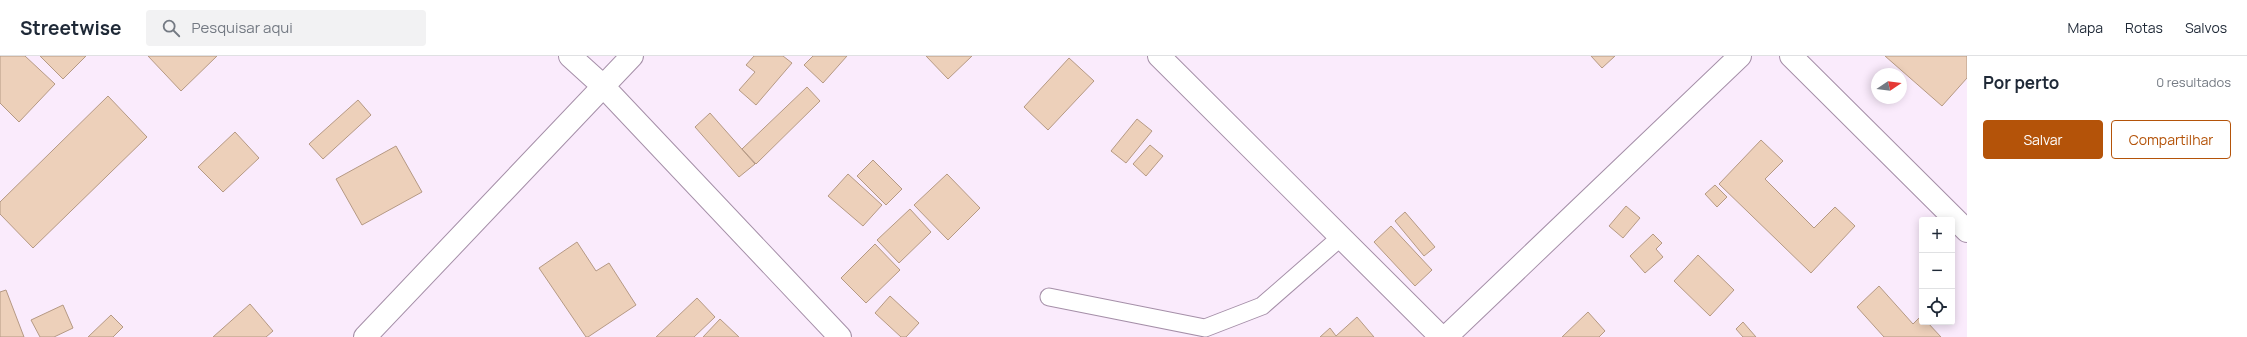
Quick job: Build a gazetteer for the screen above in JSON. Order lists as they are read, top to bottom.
{
  "north": "right",
  "page": {
    "header": "Streetwise",
    "search": "Pesquisar aqui",
    "nav": ["Mapa", "Rotas", "Salvos"],
    "heading": ["Por perto", "0 resultados"],
    "buttons": ["Salvar", "Compartilhar"],
    "map_buttons": ["+", "−"]
  }
}
